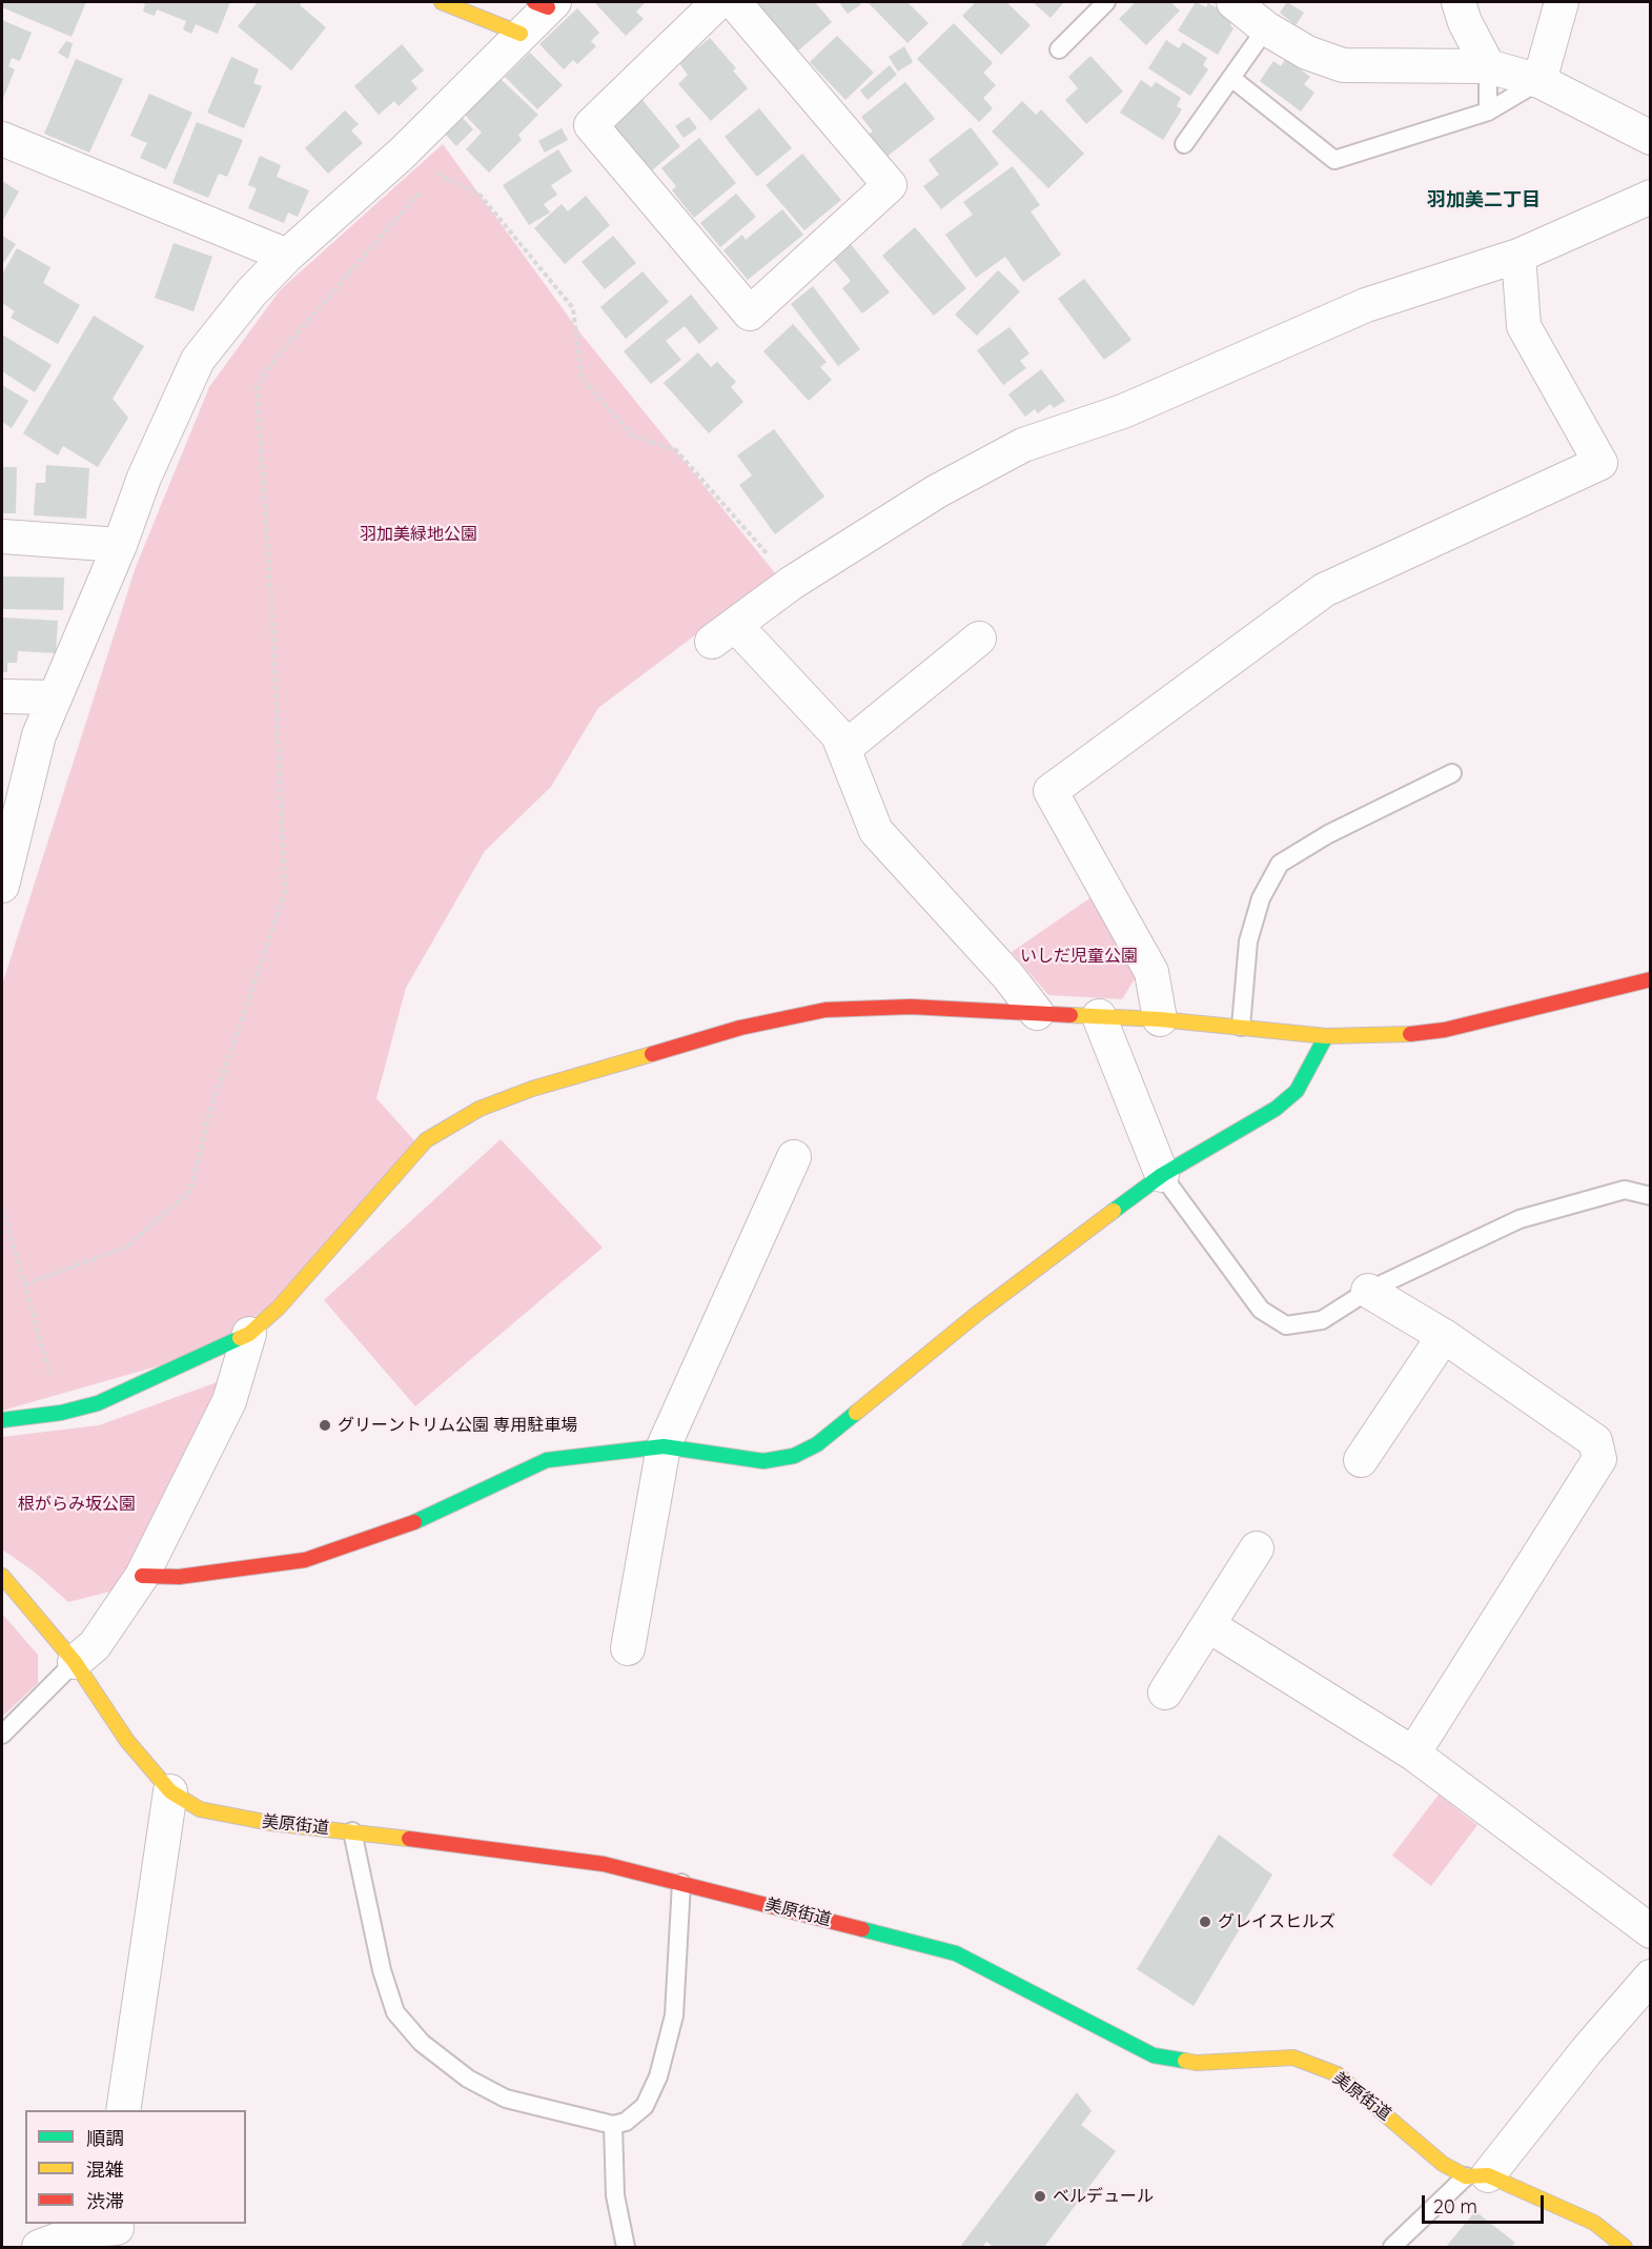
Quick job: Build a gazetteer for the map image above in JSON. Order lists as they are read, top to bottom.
{
  "streets": {
    "street": ["美原街道"]
  },
  "districts": ["羽加美二丁目"],
  "parks": ["羽加美緑地公園", "いしだ児童公園", "根がらみ坂公園"],
  "places": ["グリーントリム公園 専用駐車場", "グレイスヒルズ", "ベルデュール"],
  "legend": ["順調", "混雑", "渋滞"],
  "scale_bar": "20 m"
}
